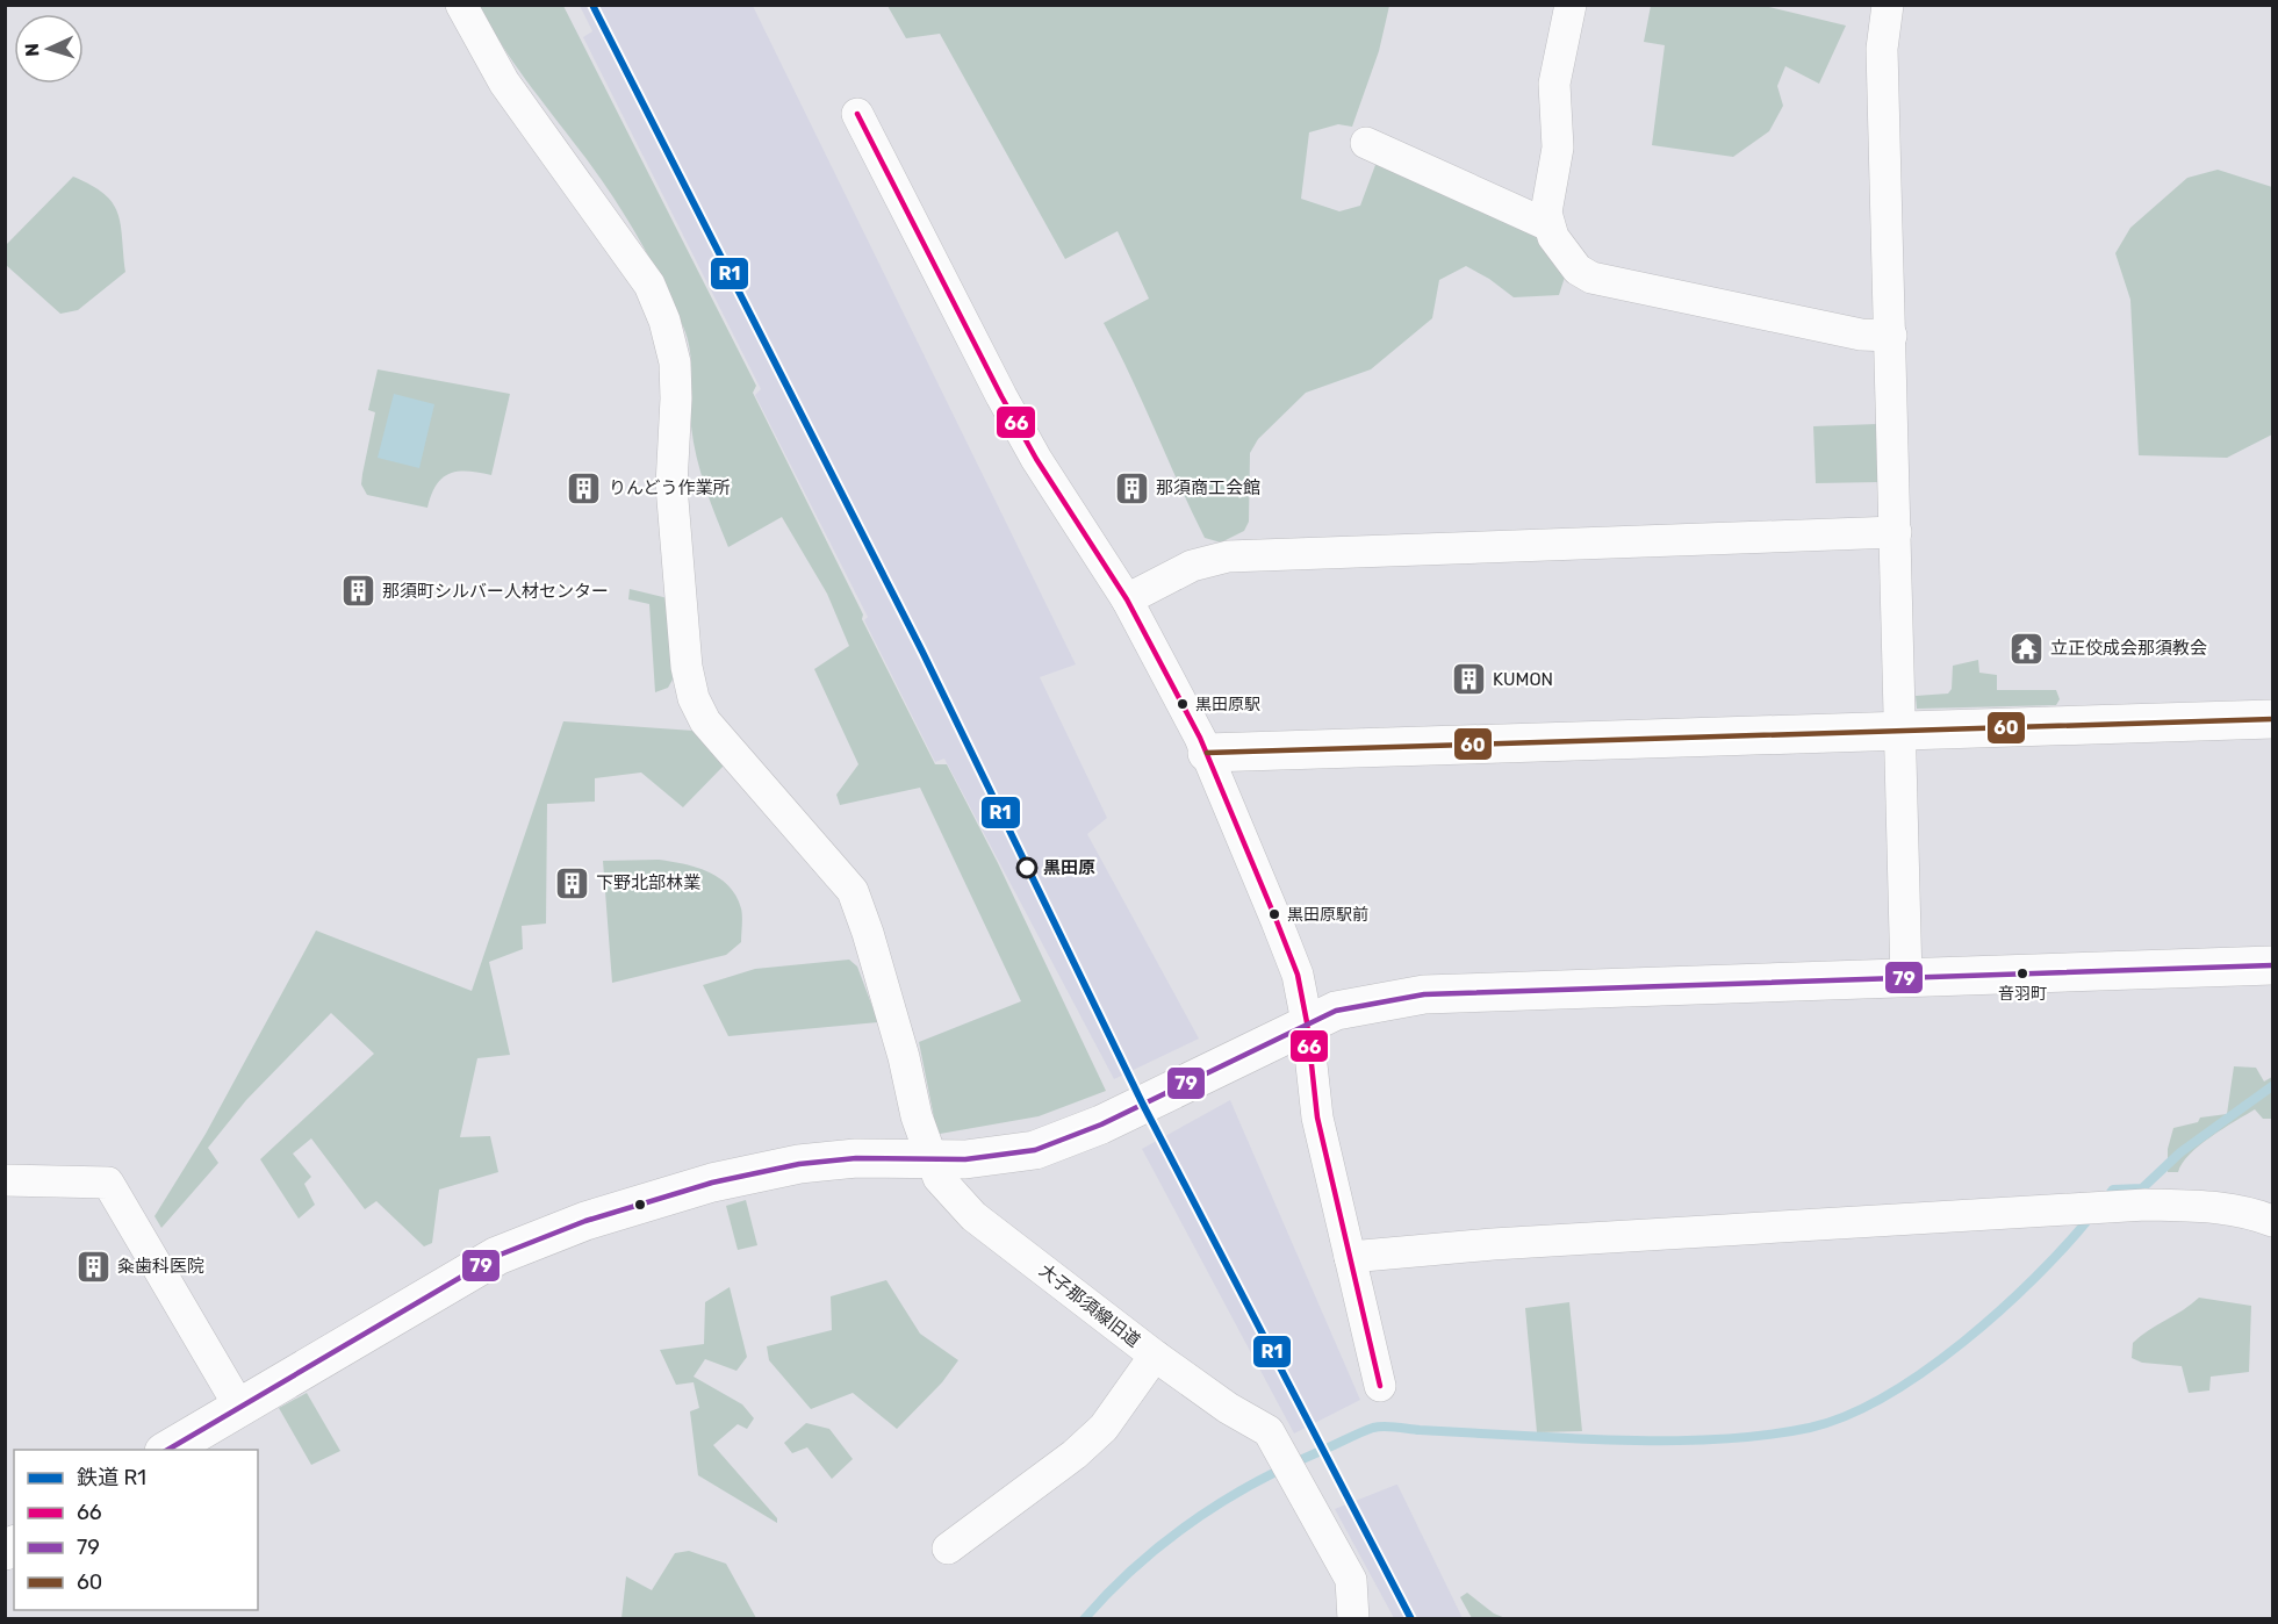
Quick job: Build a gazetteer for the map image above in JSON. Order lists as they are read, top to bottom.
{
  "streets": {
    "street": ["大子那須線旧道"]
  },
  "places": {
    "building": [
      "りんどう作業所",
      "那須商工会館",
      "那須町シルバー人材センター",
      "KUMON",
      "下野北部林業",
      "粂歯科医院"
    ],
    "temple": ["立正佼成会那須教会"],
    "other": [
      "黒田原駅",
      "黒田原",
      "黒田原駅前",
      "音羽町"
    ]
  },
  "lines": [
    "rail line R1",
    "transit line 66",
    "transit line 60",
    "transit line 79"
  ],
  "legend": [
    "鉄道 R1",
    "66",
    "79",
    "60"
  ],
  "north": "left"
}
